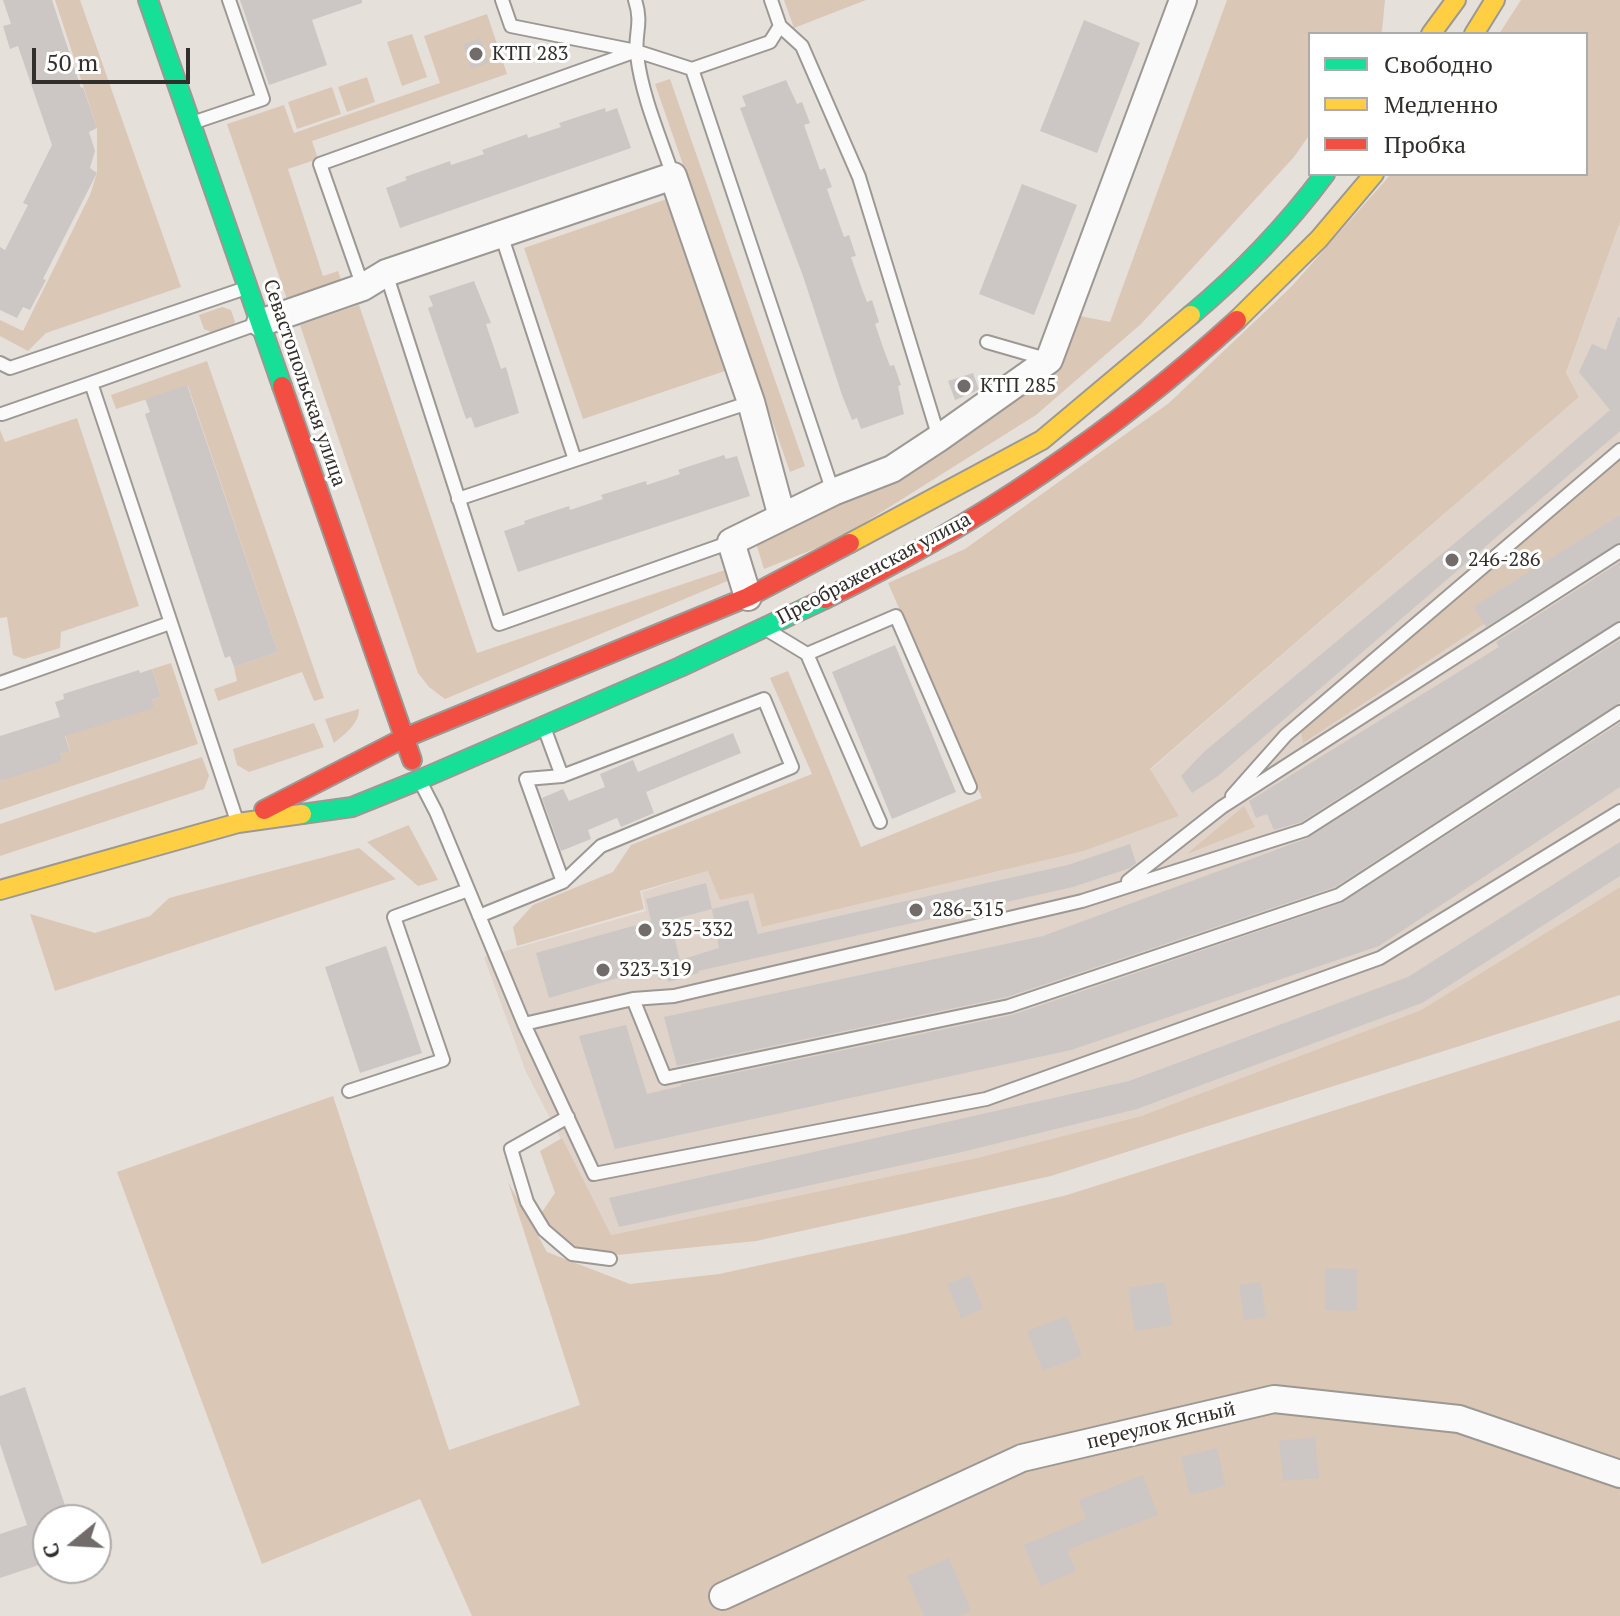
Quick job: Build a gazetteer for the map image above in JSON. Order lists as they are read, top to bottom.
{
  "streets": {
    "main road": ["Севастопольская улица", "Преображенская улица"],
    "street": ["переулок Ясный"]
  },
  "crossings": [
    ["Севастопольская улица", "Преображенская улица"]
  ],
  "places": [
    "КТП 283",
    "КТП 285",
    "246-286",
    "286-315",
    "325-332",
    "323-319"
  ],
  "legend": ["Свободно", "Медленно", "Пробка"],
  "scale_bar": "50 m",
  "north": "left"
}
